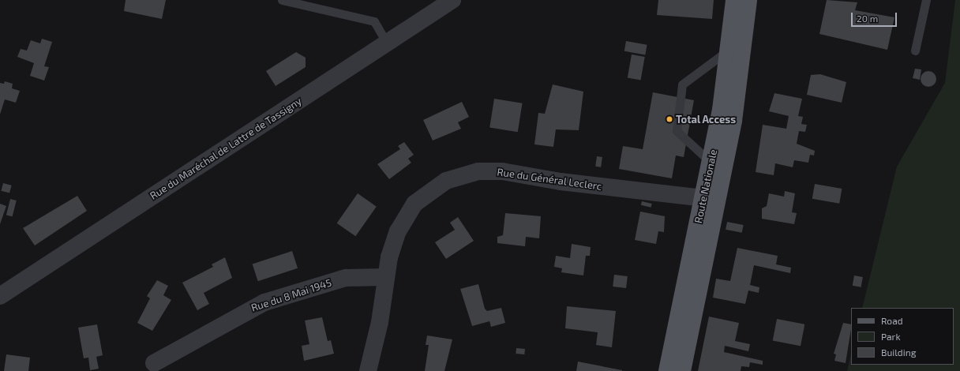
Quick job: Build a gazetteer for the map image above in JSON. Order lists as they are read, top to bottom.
{
  "streets": {
    "main road": ["Route Nationale"],
    "street": ["Rue du Maréchal de Lattre de Tassigny", "Rue du Général Leclerc", "Rue du 8 Mai 1945"]
  },
  "crossings": [
    ["Rue du Général Leclerc", "Route Nationale"],
    ["Rue du Général Leclerc", "Rue du 8 Mai 1945"]
  ],
  "places": ["Total Access"],
  "legend": ["Road", "Park", "Building"],
  "scale_bar": "20 m"
}
